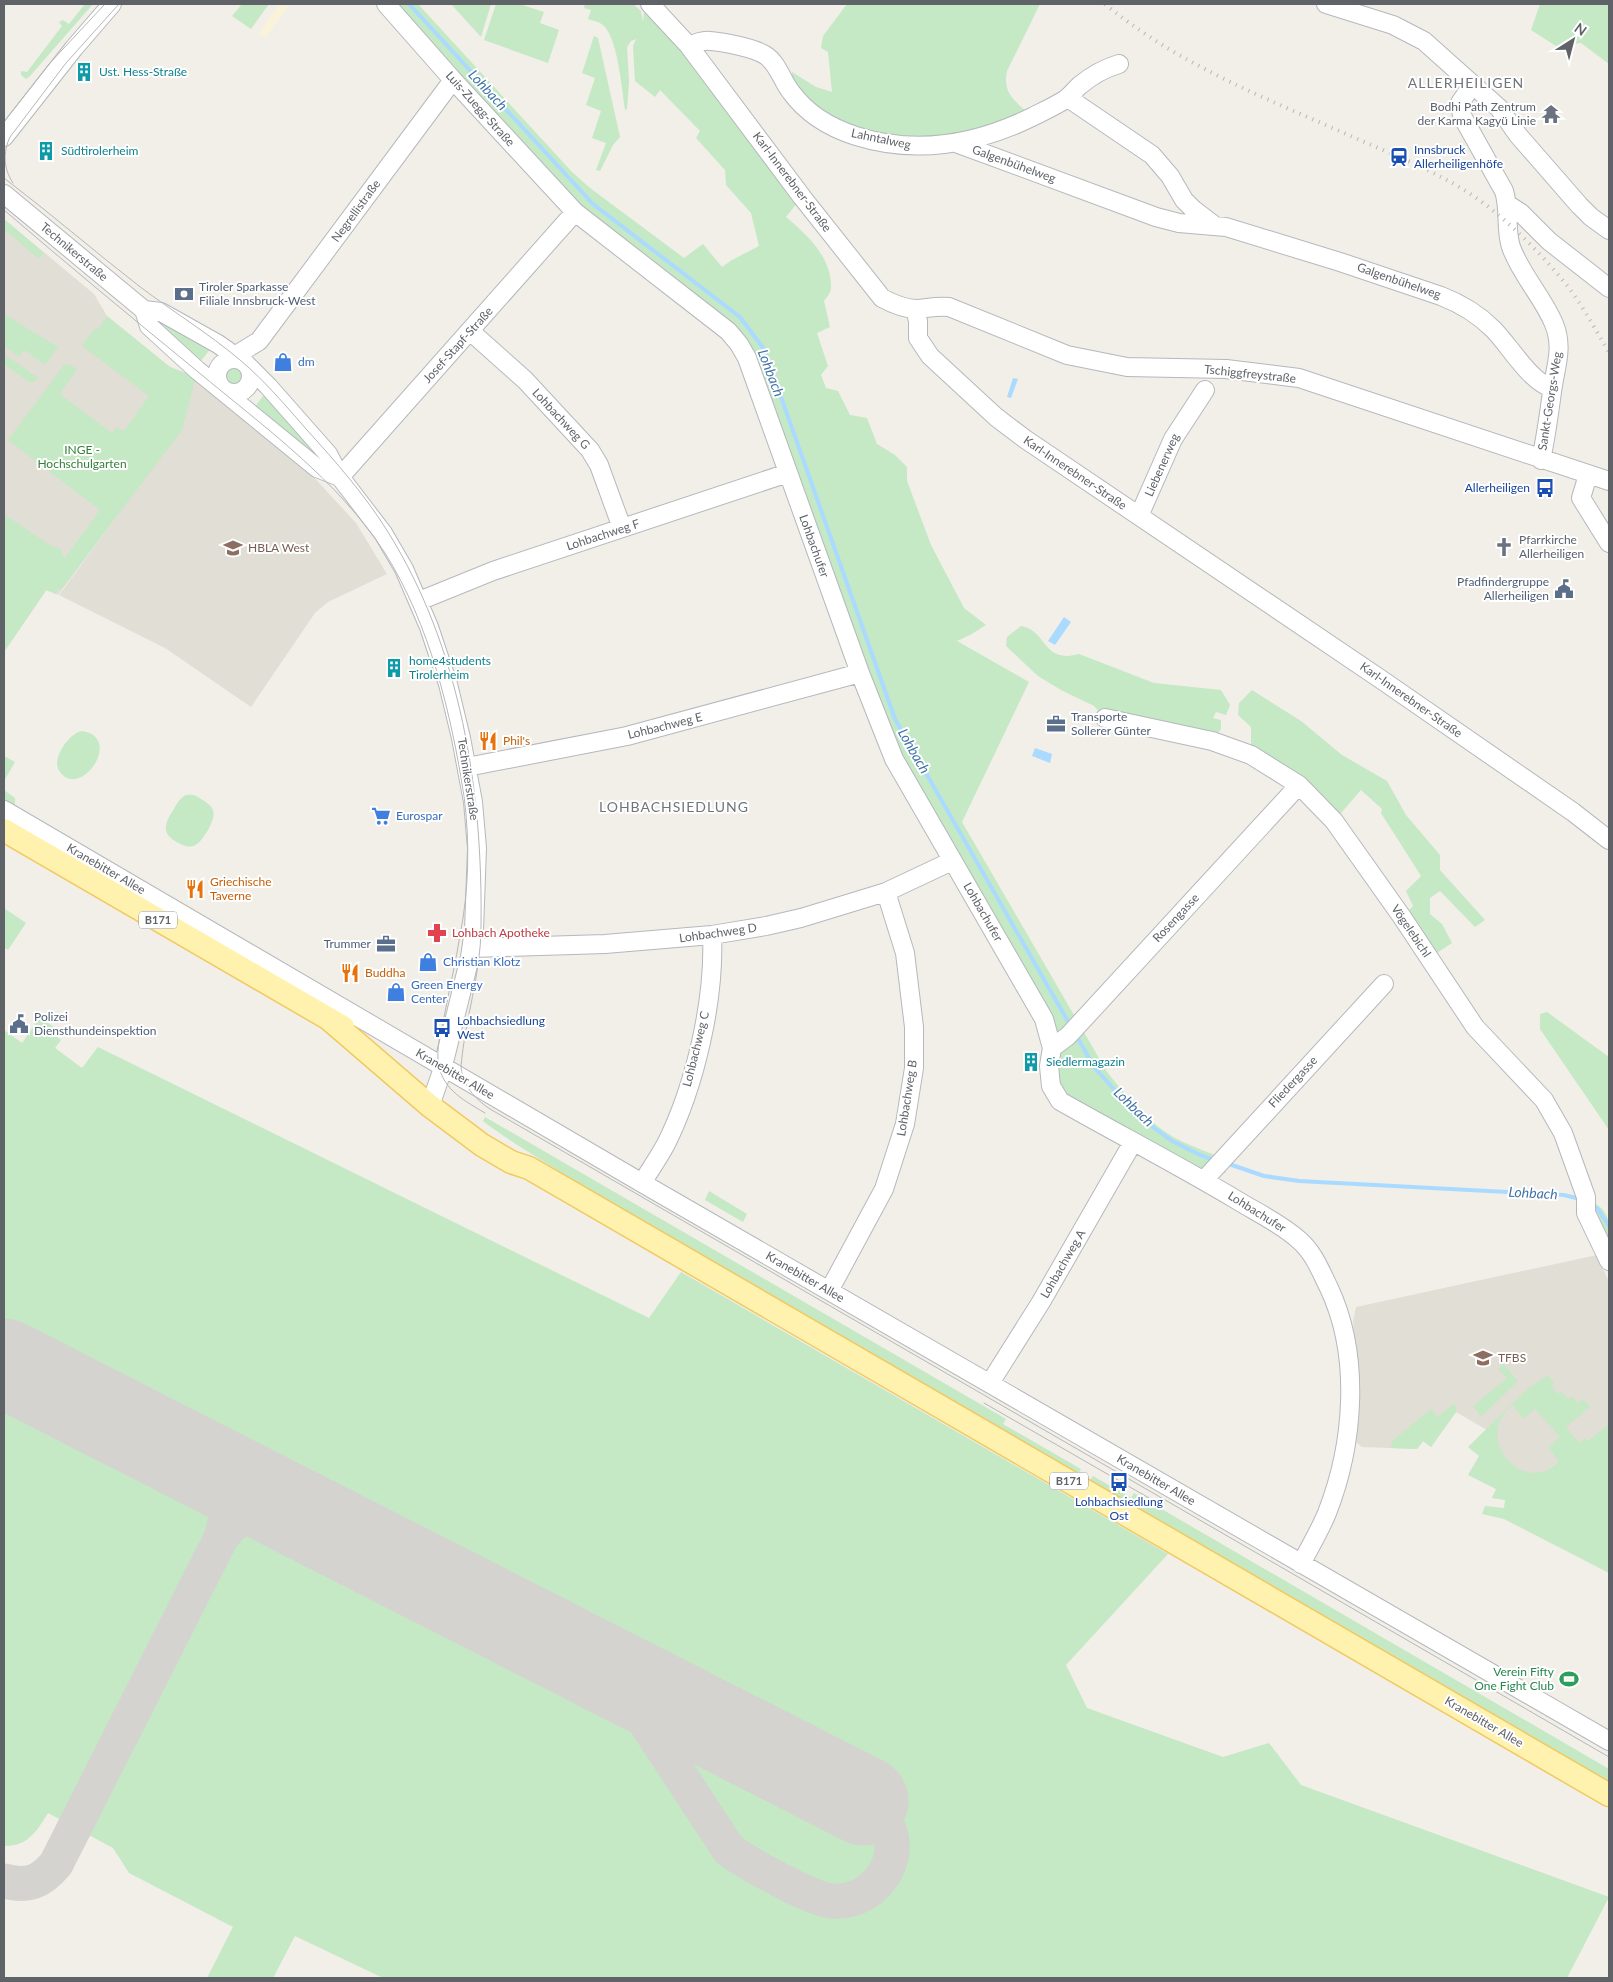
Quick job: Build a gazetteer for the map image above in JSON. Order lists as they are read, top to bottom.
{
  "streets": {
    "main road": ["Kranebitter Allee", "B171"],
    "street": [
      "Luis-Zuegg-Straße",
      "Lahntalweg",
      "Galgenbühelweg",
      "Karl-Innerebner-Straße",
      "Negrellistraße",
      "Technikerstraße",
      "Josef-Stapf-Straße",
      "Tschiggfreystraße",
      "Sankt-Georgs-Weg",
      "Lohbachweg G",
      "Liebenerweg",
      "Lohbachweg F",
      "Lohbachufer",
      "Lohbachweg E",
      "Rosengasse",
      "Vögelebichl",
      "Lohbachweg D",
      "Lohbachweg C",
      "Fliedergasse",
      "Lohbachweg B",
      "Lohbachweg A"
    ]
  },
  "crossings": [
    ["Luis-Zuegg-Straße", "Negrellistraße"],
    ["Luis-Zuegg-Straße", "Josef-Stapf-Straße"],
    ["Luis-Zuegg-Straße", "Lohbachufer"],
    ["Lahntalweg", "Galgenbühelweg"],
    ["Lahntalweg", "Karl-Innerebner-Straße"],
    ["Galgenbühelweg", "Sankt-Georgs-Weg"],
    ["Karl-Innerebner-Straße", "Tschiggfreystraße"],
    ["Karl-Innerebner-Straße", "Liebenerweg"],
    ["Negrellistraße", "Technikerstraße"],
    ["Technikerstraße", "Josef-Stapf-Straße"],
    ["Technikerstraße", "Lohbachweg F"],
    ["Technikerstraße", "Lohbachweg E"],
    ["Technikerstraße", "Kranebitter Allee"],
    ["Technikerstraße", "Lohbachweg D"],
    ["Josef-Stapf-Straße", "Lohbachweg G"],
    ["Josef-Stapf-Straße", "Lohbachufer"],
    ["Tschiggfreystraße", "Sankt-Georgs-Weg"],
    ["Lohbachweg G", "Lohbachweg F"],
    ["Lohbachweg F", "Lohbachufer"],
    ["Lohbachufer", "Lohbachweg E"],
    ["Lohbachufer", "Kranebitter Allee"],
    ["Lohbachufer", "Rosengasse"],
    ["Lohbachufer", "Lohbachweg D"],
    ["Lohbachufer", "Fliedergasse"],
    ["Lohbachufer", "Lohbachweg A"],
    ["Kranebitter Allee", "Lohbachweg C"],
    ["Kranebitter Allee", "Lohbachweg B"],
    ["Kranebitter Allee", "Lohbachweg A"],
    ["Rosengasse", "Vögelebichl"],
    ["Lohbachweg D", "Lohbachweg C"],
    ["Lohbachweg D", "Lohbachweg B"]
  ],
  "districts": ["ALLERHEILIGEN", "LOHBACHSIEDLUNG"],
  "water": ["Lohbach"],
  "parks": ["INGE - Hochschulgarten"],
  "places": {
    "building": [
      "Ust. Hess-Straße",
      "Südtirolerheim",
      "home4students Tirolerheim",
      "Siedlermagazin"
    ],
    "temple": ["Bodhi Path Zentrum der Karma Kagyü Linie"],
    "station": ["Innsbruck Allerheiligenhöfe"],
    "bank": ["Tiroler Sparkasse Filiale Innsbruck-West"],
    "shop": ["dm", "Christian Klotz", "Green Energy Center"],
    "bus stop": ["Allerheiligen", "Lohbachsiedlung West", "Lohbachsiedlung Ost"],
    "church": ["Pfarrkirche Allerheiligen"],
    "school or university": ["HBLA West", "TFBS"],
    "public building": ["Pfadfindergruppe Allerheiligen", "Polizei Diensthundeinspektion"],
    "office": ["Transporte Sollerer Günter", "Trummer"],
    "restaurant": ["Phil's", "Griechische Taverne", "Buddha"],
    "supermarket": ["Eurospar"],
    "pharmacy": ["Lohbach Apotheke"],
    "sports": ["Verein Fifty One Fight Club"]
  },
  "north": "top right"
}
